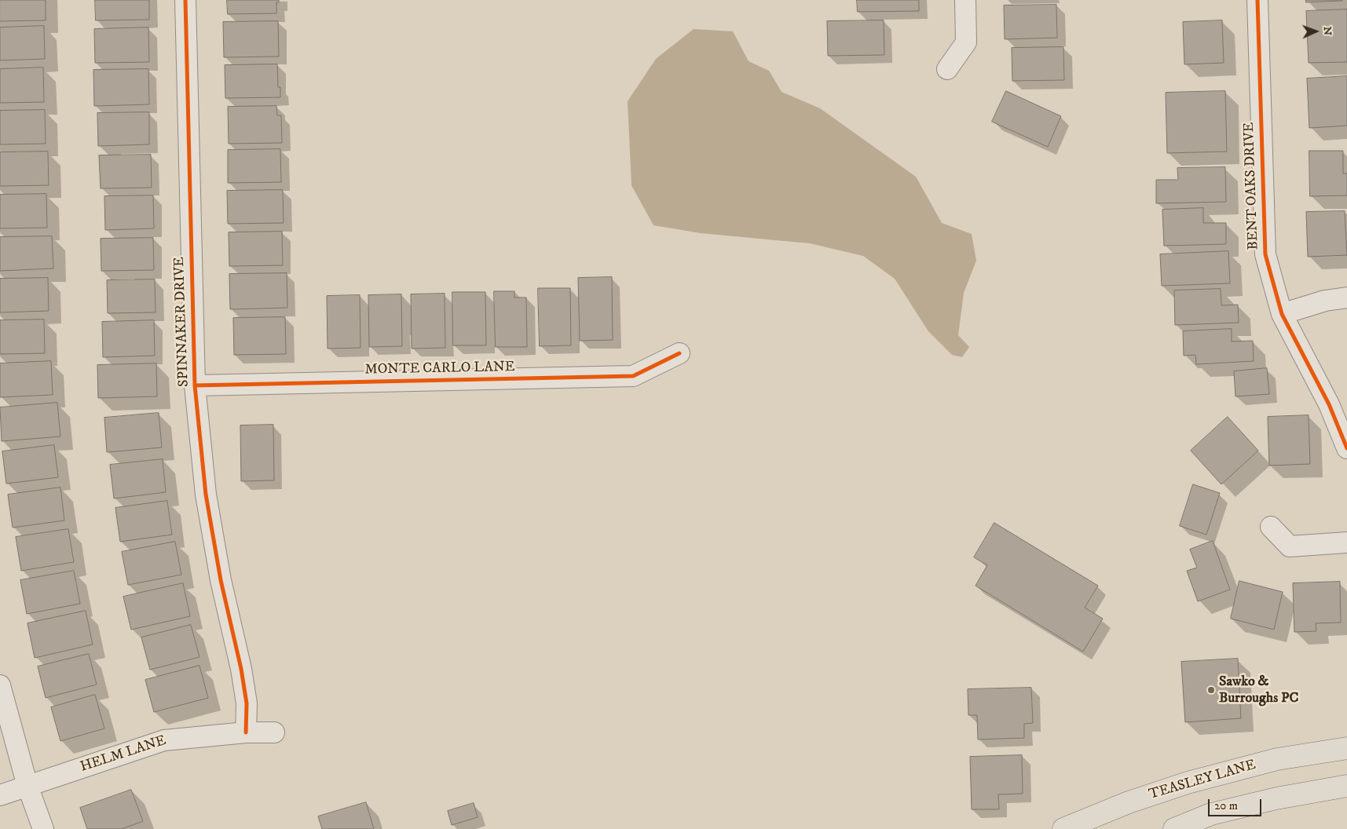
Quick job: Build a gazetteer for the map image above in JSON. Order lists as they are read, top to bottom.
{
  "streets": {
    "main road": ["TEASLEY LANE"],
    "street": [
      "BENT OAKS DRIVE",
      "SPINNAKER DRIVE",
      "MONTE CARLO LANE",
      "HELM LANE"
    ]
  },
  "crossings": [
    ["SPINNAKER DRIVE", "MONTE CARLO LANE"],
    ["SPINNAKER DRIVE", "HELM LANE"]
  ],
  "places": ["Sawko & Burroughs PC"],
  "scale_bar": "20 m",
  "north": "right"
}
